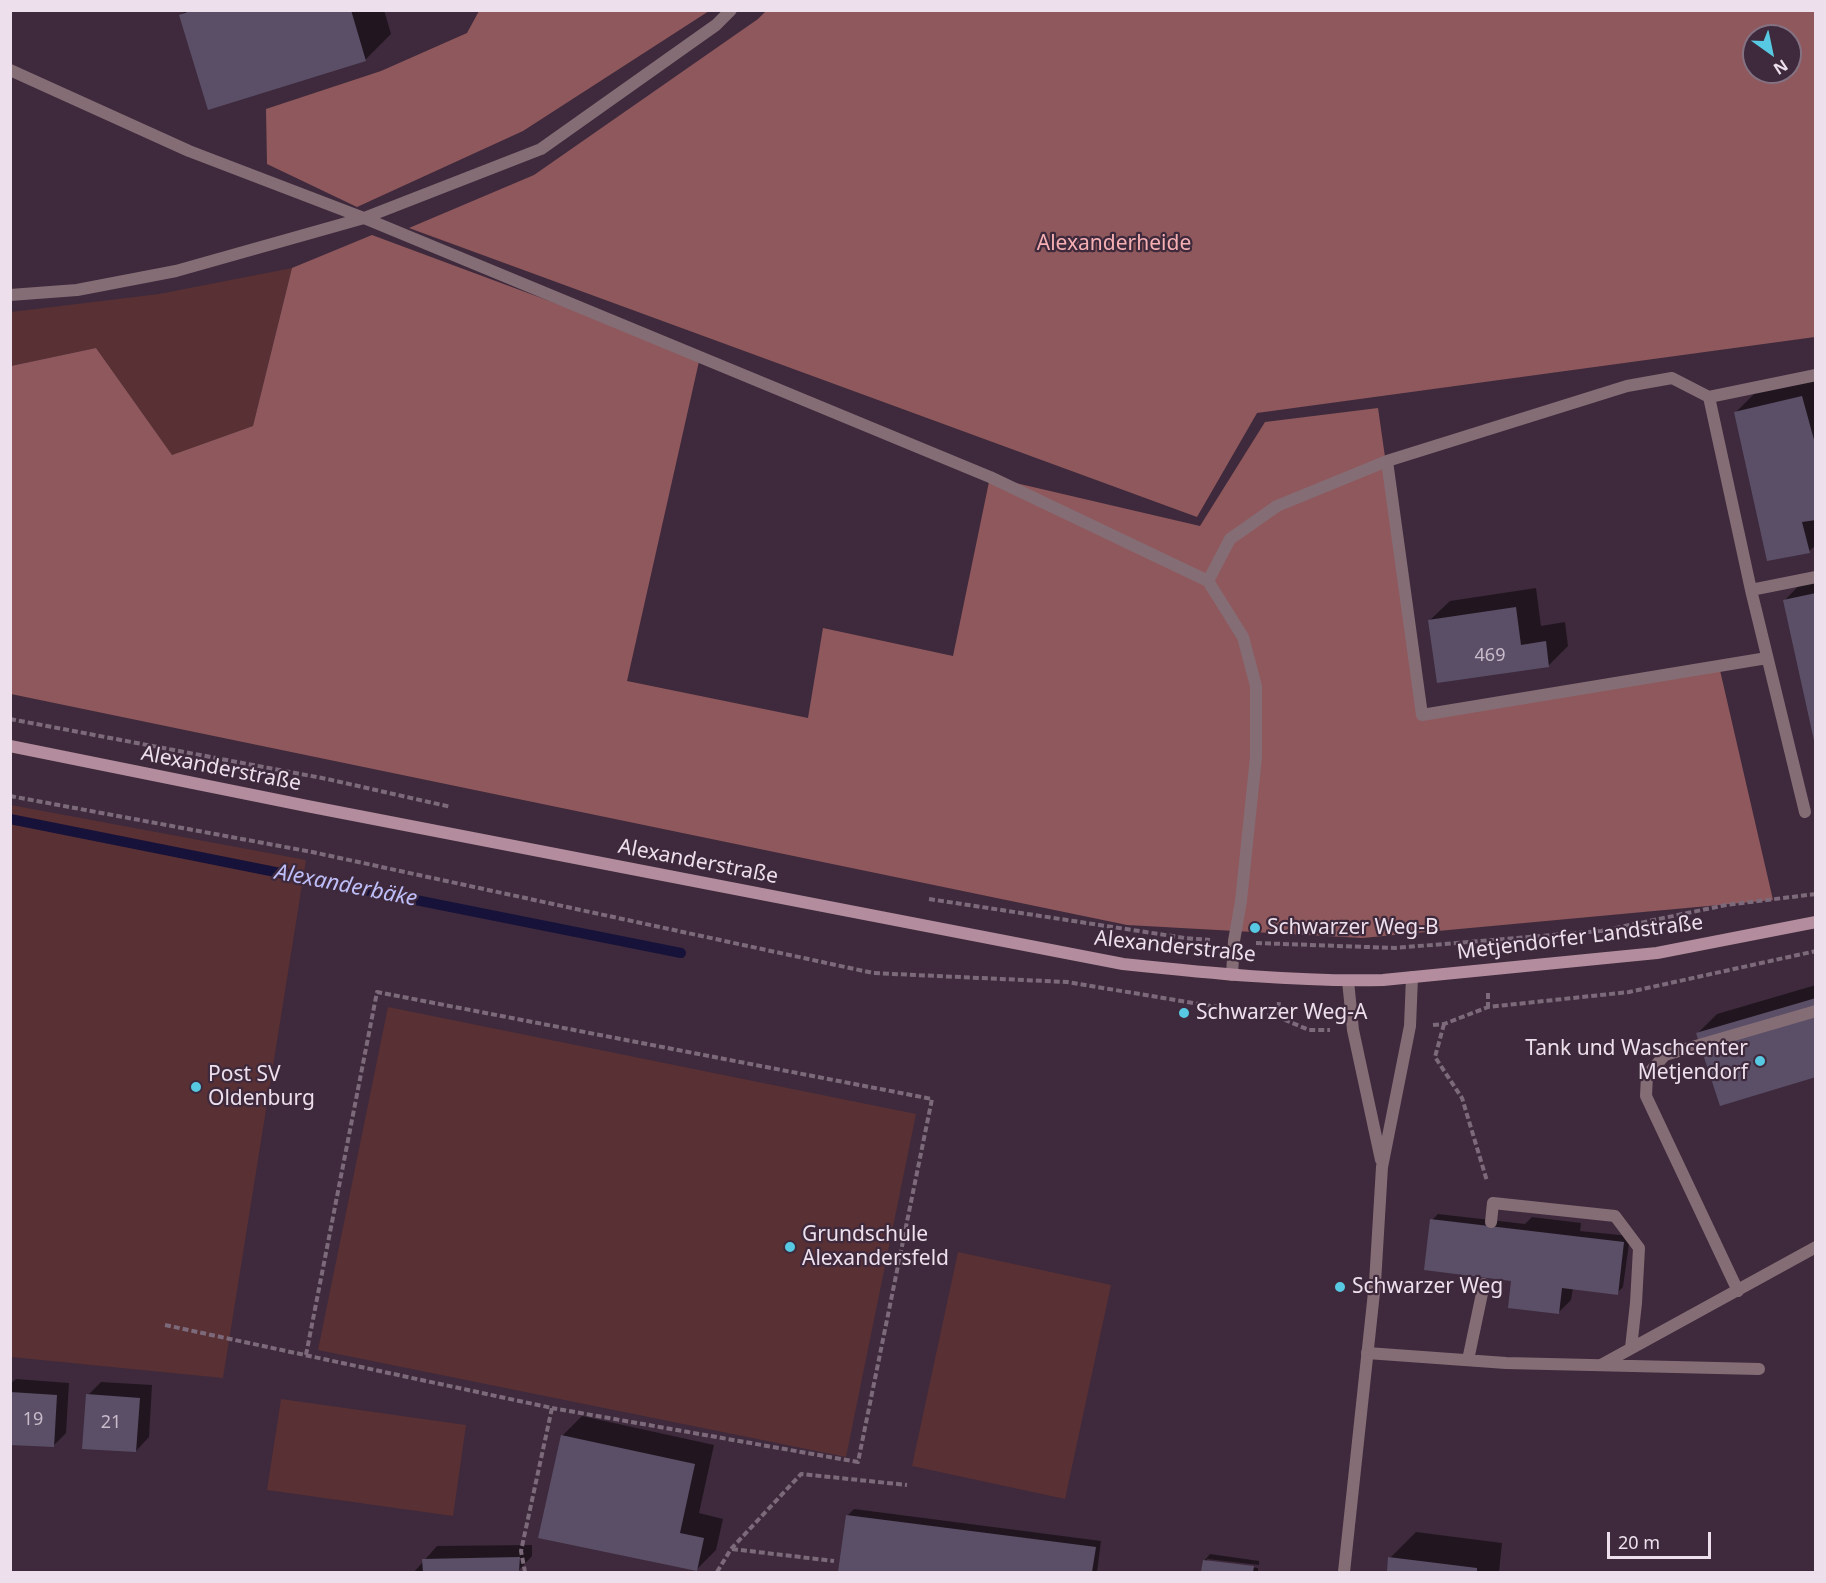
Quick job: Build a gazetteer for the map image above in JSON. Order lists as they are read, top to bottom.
{
  "streets": {
    "main road": ["Alexanderstraße", "Metjendorfer Landstraße"]
  },
  "crossings": [
    ["Alexanderstraße", "Metjendorfer Landstraße"]
  ],
  "water": ["Alexanderbäke"],
  "parks": ["Alexanderheide"],
  "places": [
    "Schwarzer Weg-B",
    "Schwarzer Weg-A",
    "Tank und Waschcenter Metjendorf",
    "Post SV Oldenburg",
    "Grundschule Alexandersfeld",
    "Schwarzer Weg"
  ],
  "house_numbers": ["469", "19", "21"],
  "scale_bar": "20 m",
  "north": "bottom right"
}
